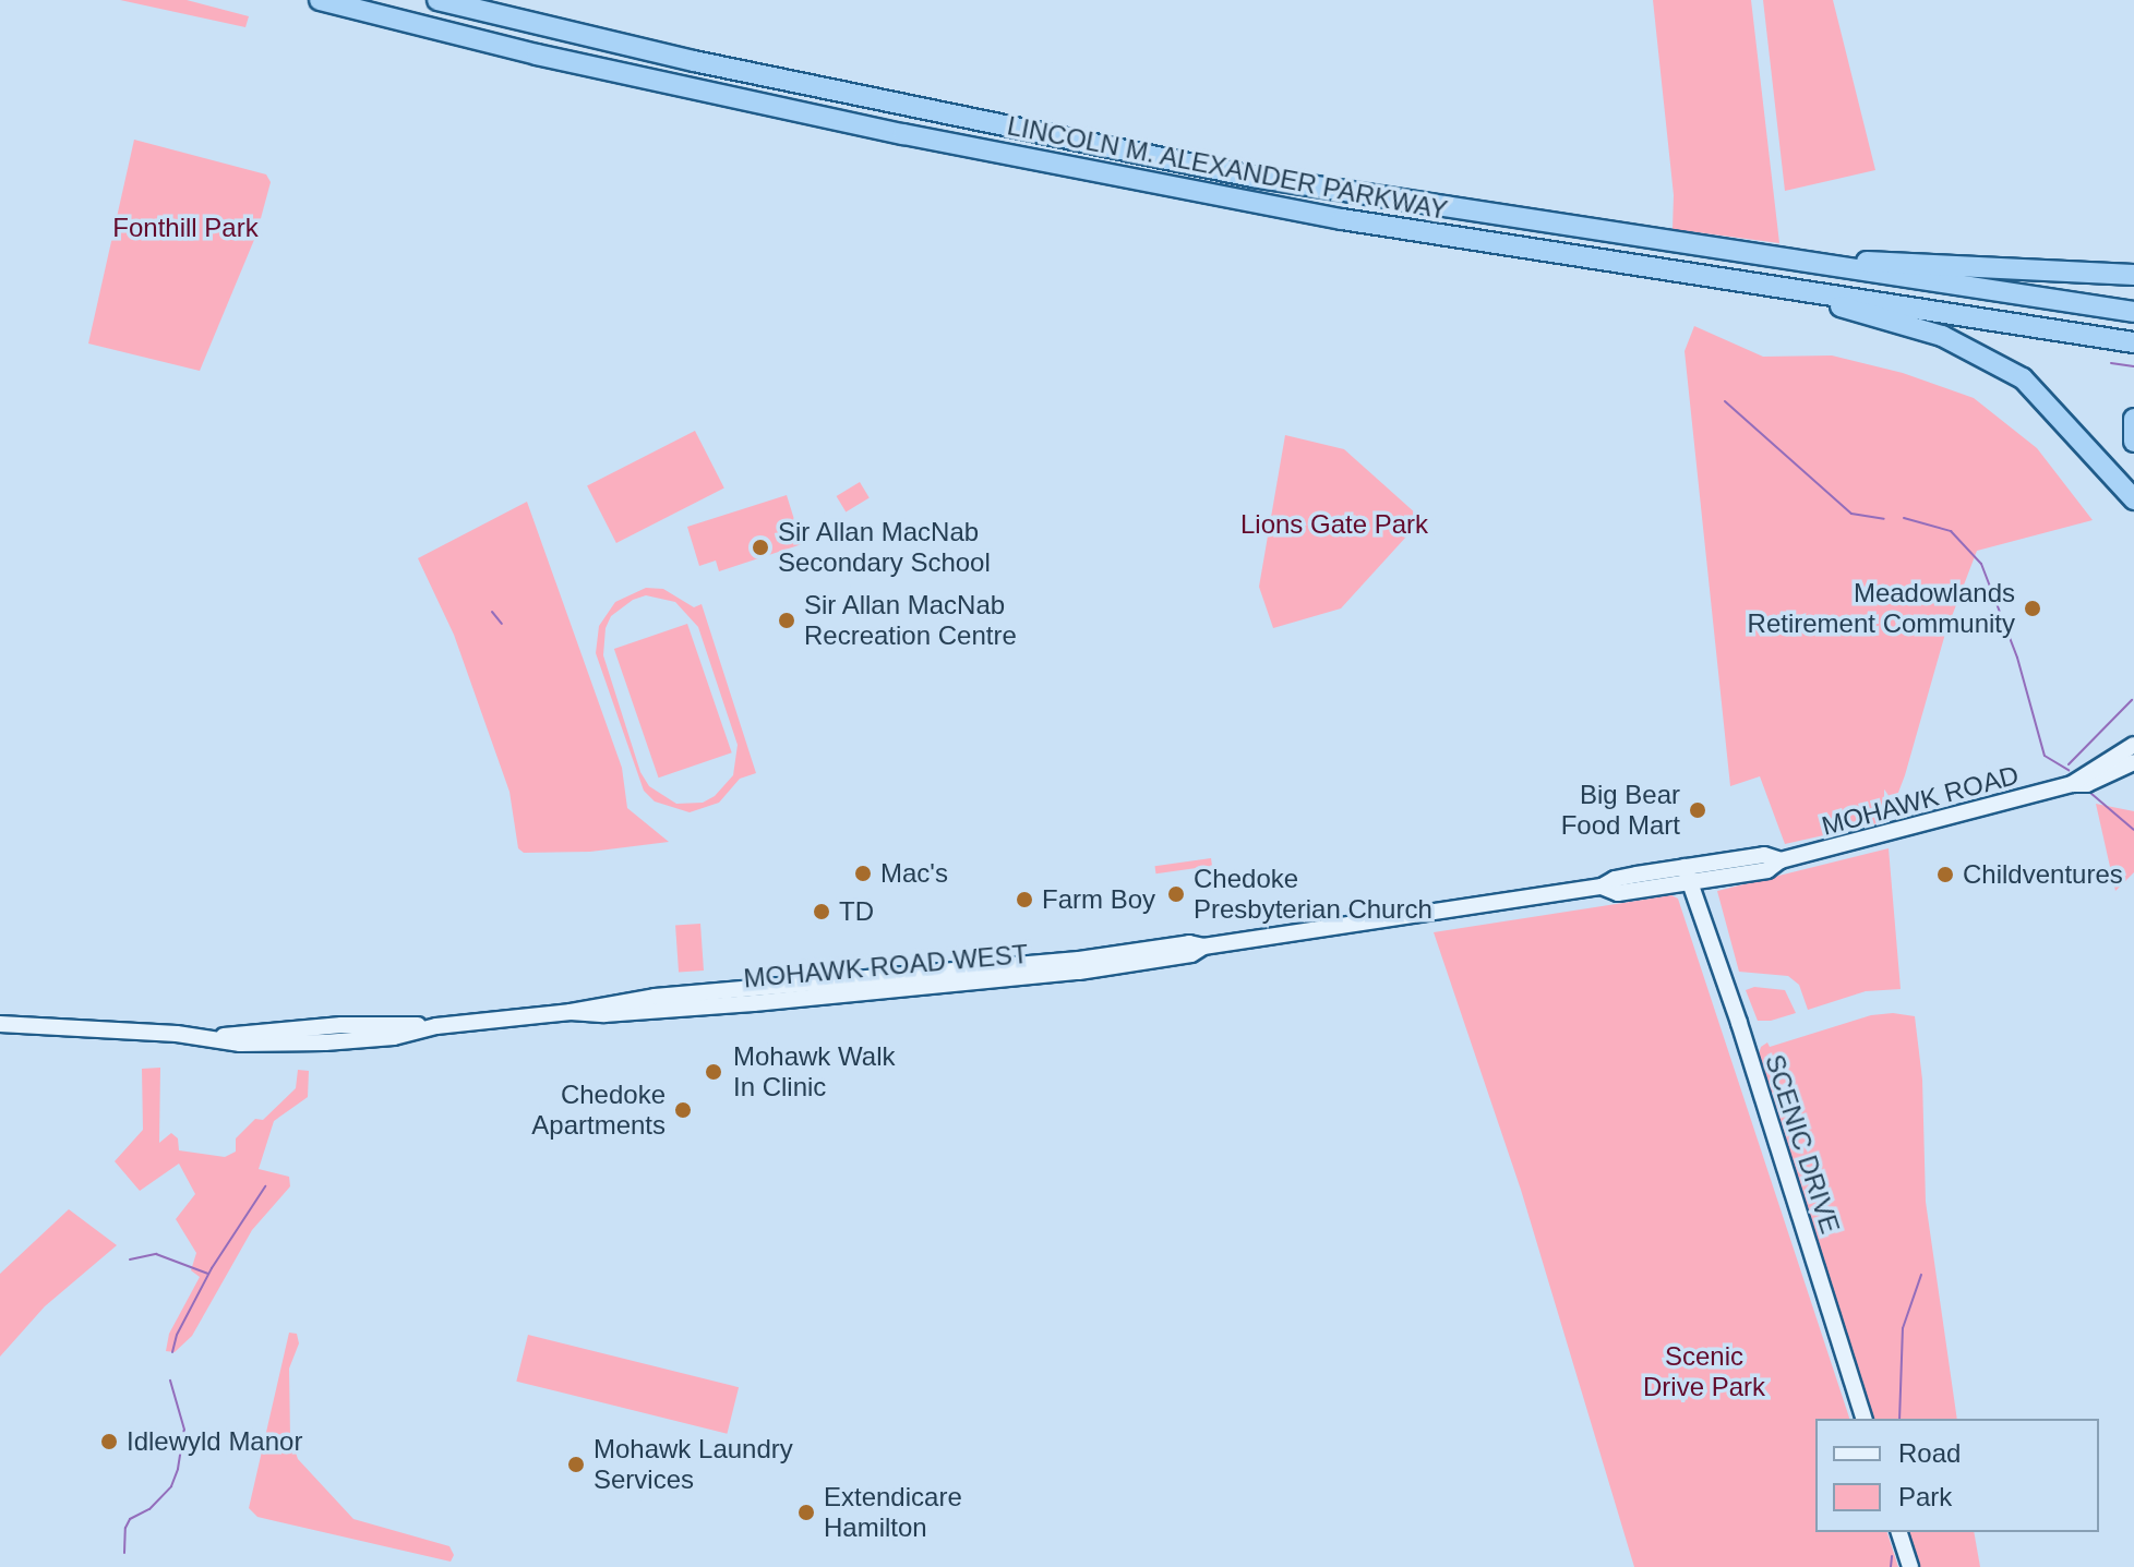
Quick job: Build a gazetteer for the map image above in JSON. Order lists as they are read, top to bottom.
{
  "streets": {
    "highway": ["LINCOLN M. ALEXANDER PARKWAY"],
    "main road": ["MOHAWK ROAD", "MOHAWK ROAD WEST", "SCENIC DRIVE"]
  },
  "crossings": [
    ["MOHAWK ROAD", "MOHAWK ROAD WEST"],
    ["MOHAWK ROAD", "SCENIC DRIVE"],
    ["MOHAWK ROAD WEST", "SCENIC DRIVE"]
  ],
  "parks": ["Fonthill Park", "Lions Gate Park", "Scenic Drive Park"],
  "places": [
    "Sir Allan MacNab Secondary School",
    "Meadowlands Retirement Community",
    "Sir Allan MacNab Recreation Centre",
    "Big Bear Food Mart",
    "Mac's",
    "Childventures",
    "Chedoke Presbyterian Church",
    "Farm Boy",
    "TD",
    "Mohawk Walk In Clinic",
    "Chedoke Apartments",
    "Idlewyld Manor",
    "Mohawk Laundry Services",
    "Extendicare Hamilton"
  ],
  "legend": ["Road", "Park"]
}
